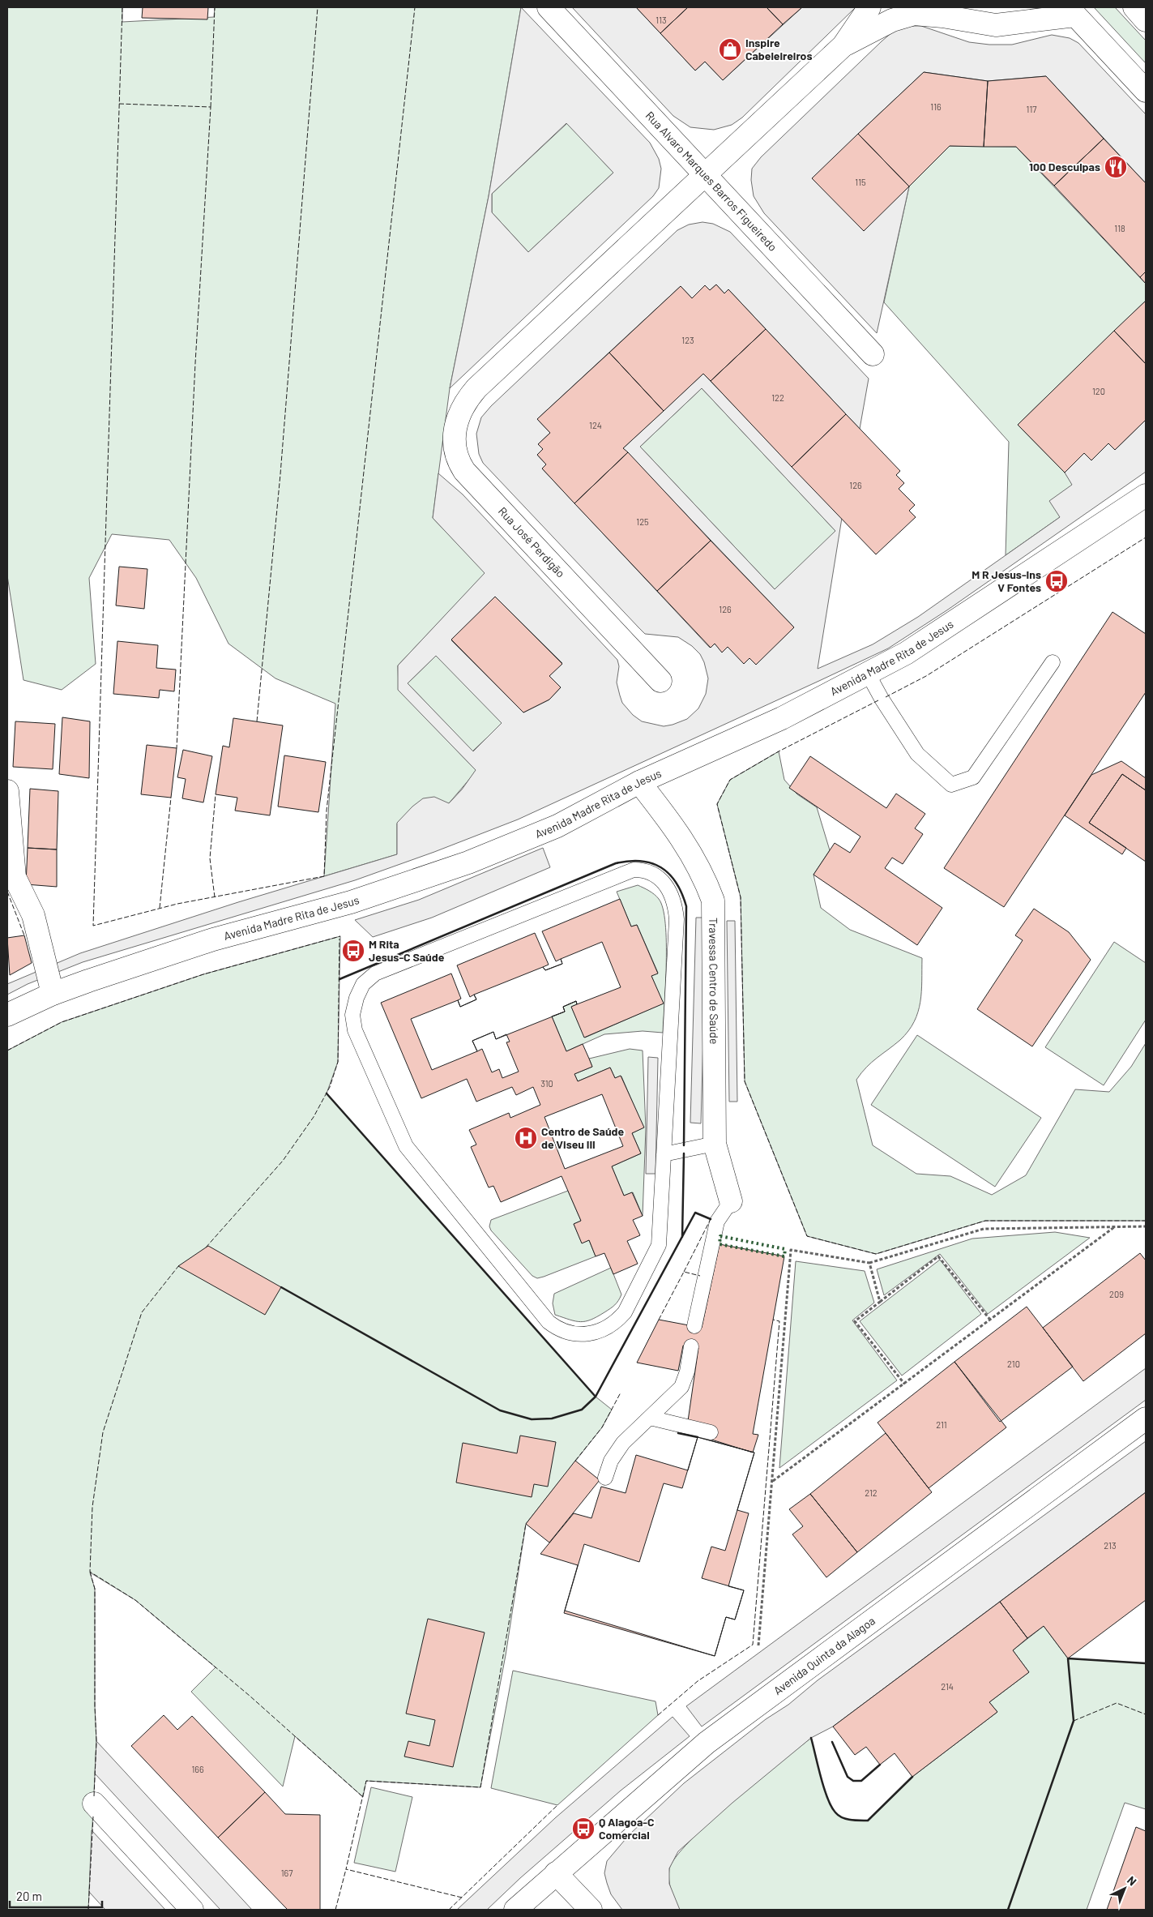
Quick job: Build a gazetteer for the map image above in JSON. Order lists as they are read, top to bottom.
{
  "streets": {
    "street": [
      "Rua Alvaro Marques Barros Figueiredo",
      "Rua José Perdigão",
      "Avenida Madre Rita de Jesus",
      "Travessa Centro de Saúde",
      "Avenida Quinta da Alagoa"
    ]
  },
  "crossings": [
    ["Rua Alvaro Marques Barros Figueiredo", "Rua José Perdigão"],
    ["Avenida Madre Rita de Jesus", "Travessa Centro de Saúde"]
  ],
  "places": {
    "shop": ["Inspire Cabeleireiros"],
    "restaurant": ["100 Desculpas"],
    "bus stop": ["M R Jesus-Ins V Fontes", "M Rita Jesus-C Saúde", "Q Alagoa-C Comercial"],
    "hospital": ["Centro de Saúde de Viseu III"]
  },
  "house_numbers": [
    "113",
    "116",
    "117",
    "115",
    "118",
    "123",
    "120",
    "122",
    "124",
    "126",
    "125",
    "126",
    "310",
    "209",
    "210",
    "211",
    "212",
    "213",
    "214",
    "166",
    "167"
  ],
  "scale_bar": "20 m",
  "north": "top right"
}
